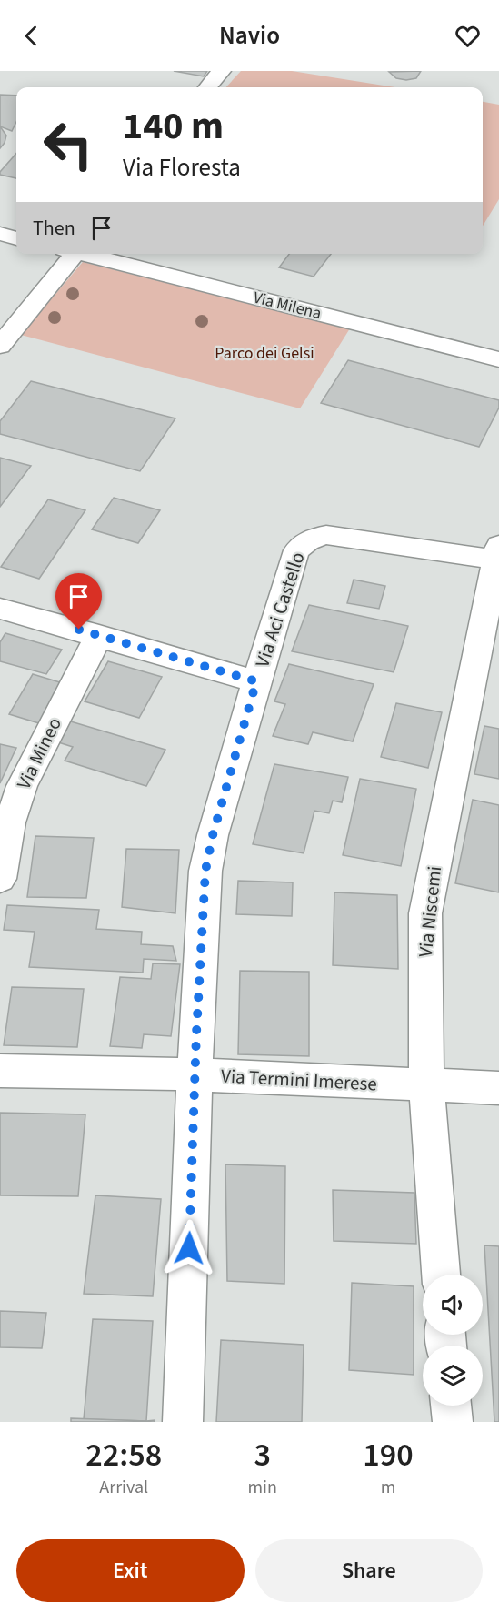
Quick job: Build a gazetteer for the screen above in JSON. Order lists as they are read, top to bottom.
{
  "streets": {
    "street": [
      "Via Milena",
      "Via Aci Castello",
      "Via Mineo",
      "Via Niscemi",
      "Via Termini Imerese"
    ]
  },
  "crossings": [
    ["Via Aci Castello", "Via Niscemi"],
    ["Via Aci Castello", "Via Termini Imerese"],
    ["Via Niscemi", "Via Termini Imerese"]
  ],
  "parks": ["Parco dei Gelsi"],
  "page": {
    "header": "Navio",
    "turn": ["140 m", "Via Floresta"],
    "then": "Then",
    "eta": [
      "22:58",
      "Arrival",
      "3",
      "min",
      "190",
      "m"
    ],
    "buttons": ["Exit", "Share"]
  }
}
